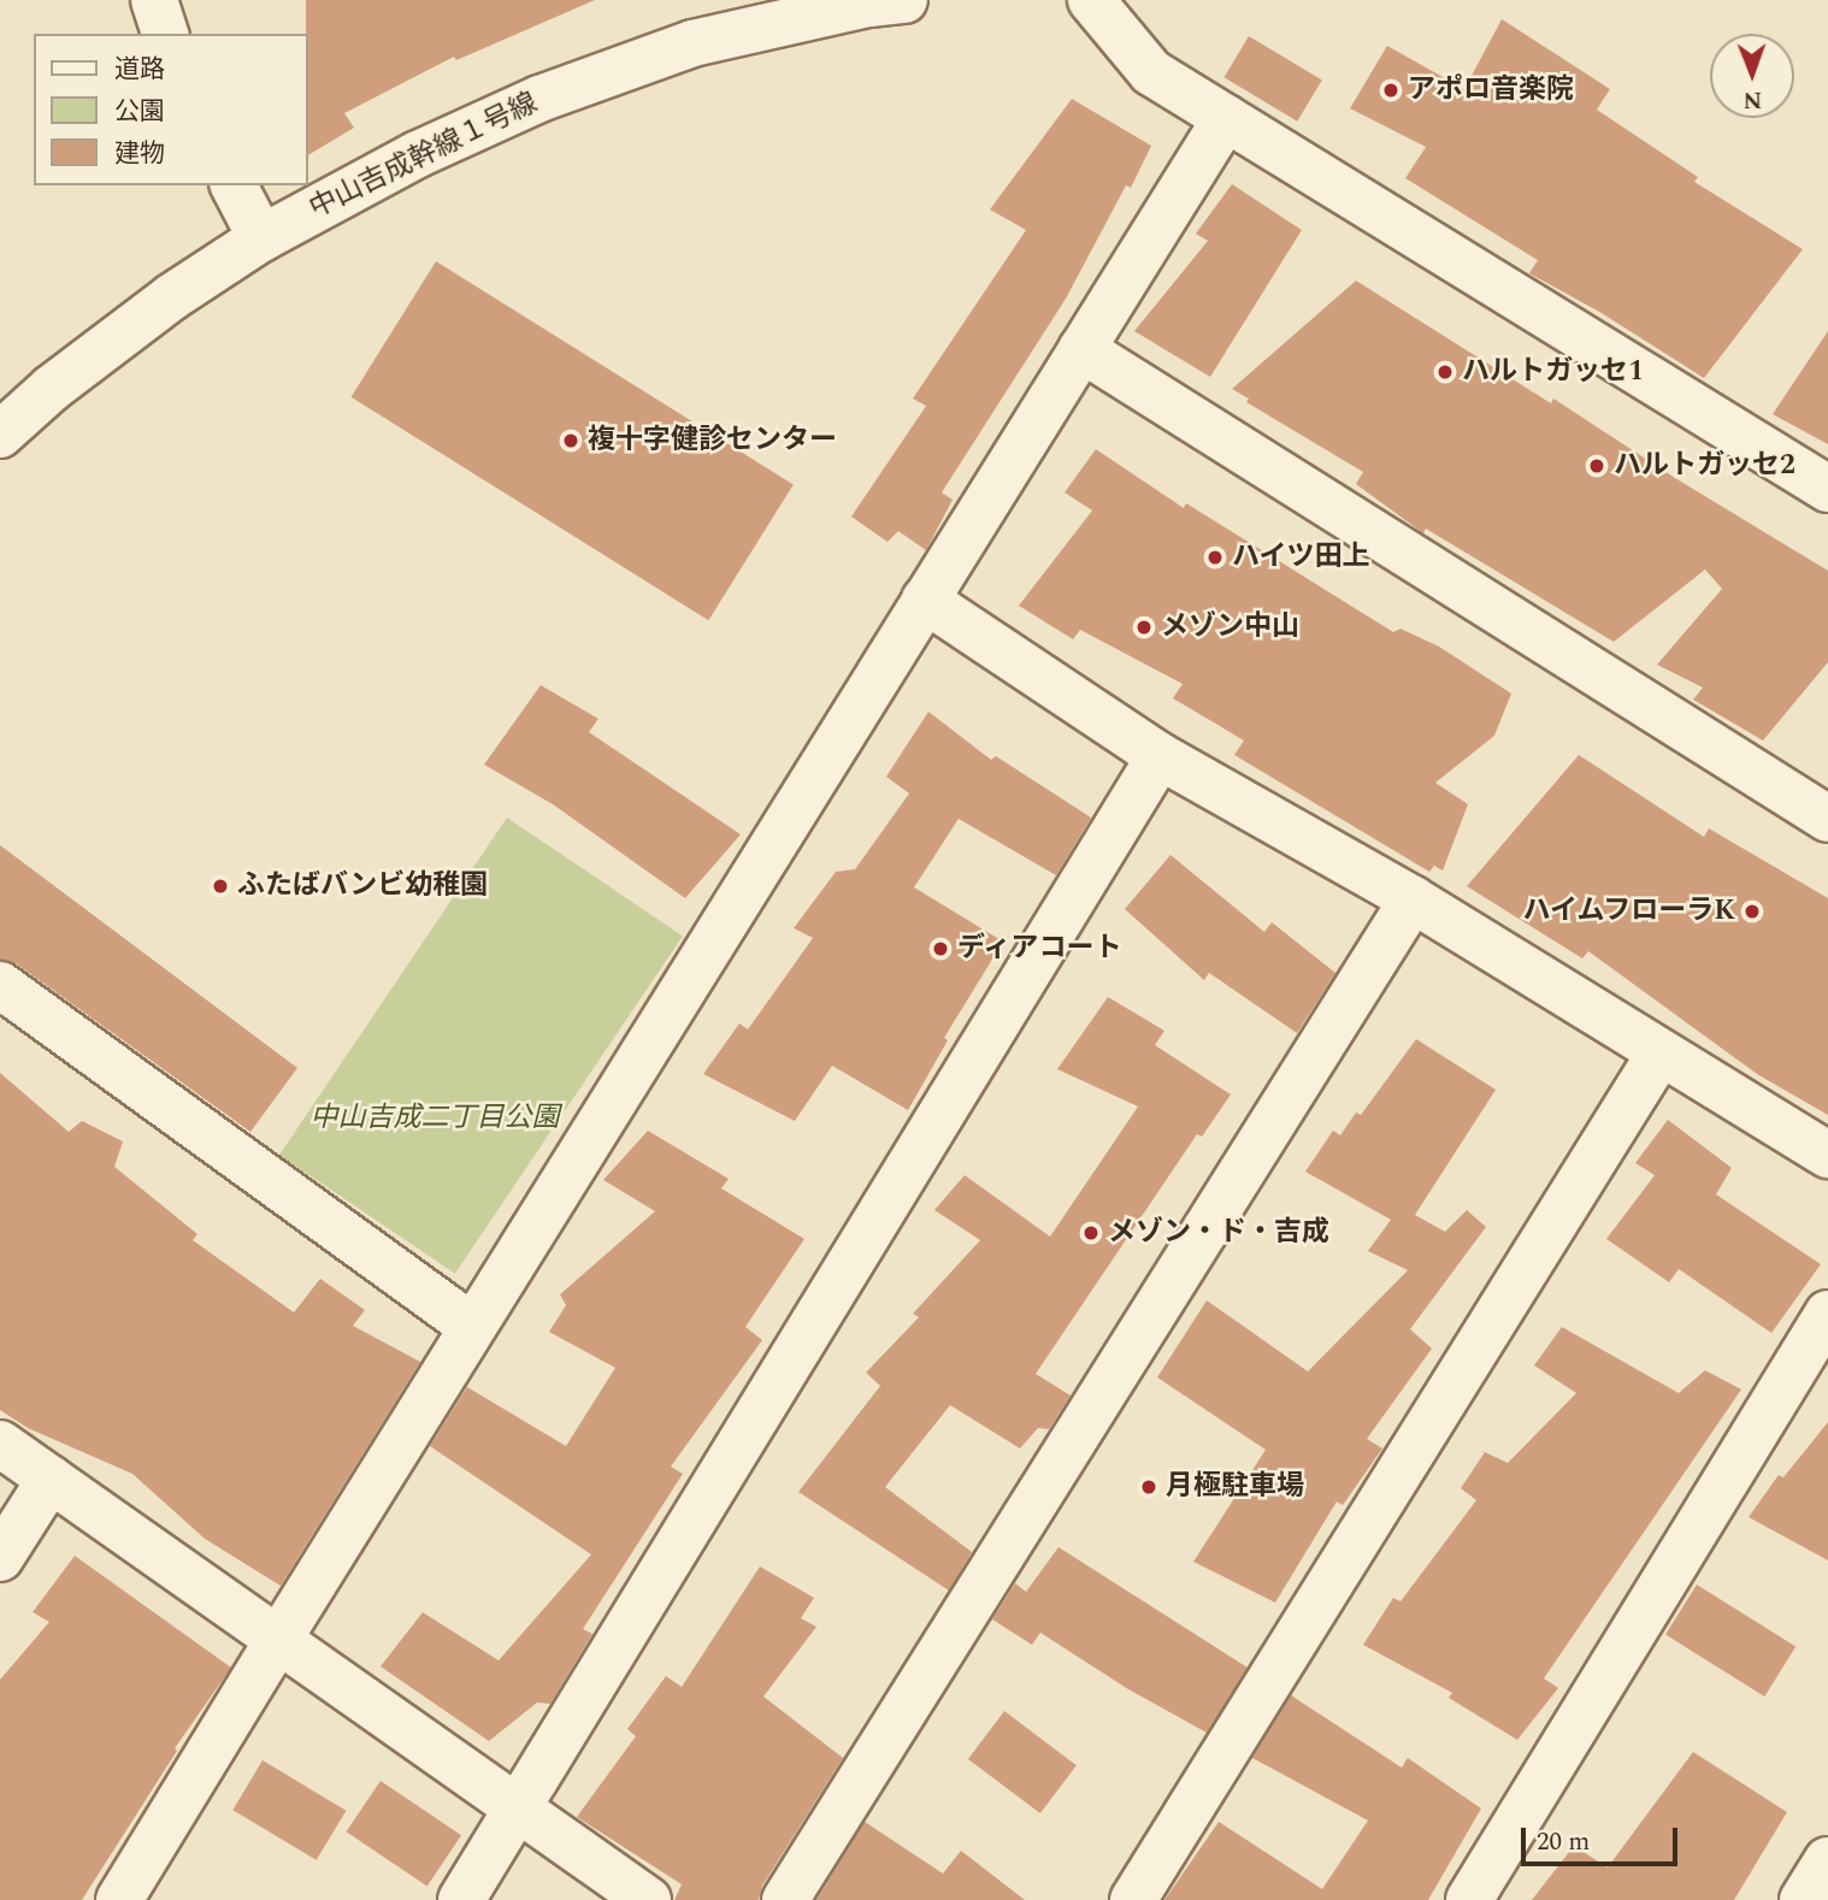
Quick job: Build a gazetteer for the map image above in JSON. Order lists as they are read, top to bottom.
{
  "streets": {
    "street": ["中山吉成幹線１号線"]
  },
  "parks": ["中山吉成二丁目公園"],
  "places": [
    "アポロ音楽院",
    "ハルトガッセ1",
    "複十字健診センター",
    "ハルトガッセ2",
    "ハイツ田上",
    "メゾン中山",
    "ふたばバンビ幼稚園",
    "ハイムフローラK",
    "ディアコート",
    "メゾン・ド・吉成",
    "月極駐車場"
  ],
  "legend": ["道路", "公園", "建物"],
  "scale_bar": "20 m",
  "north": "bottom"
}
